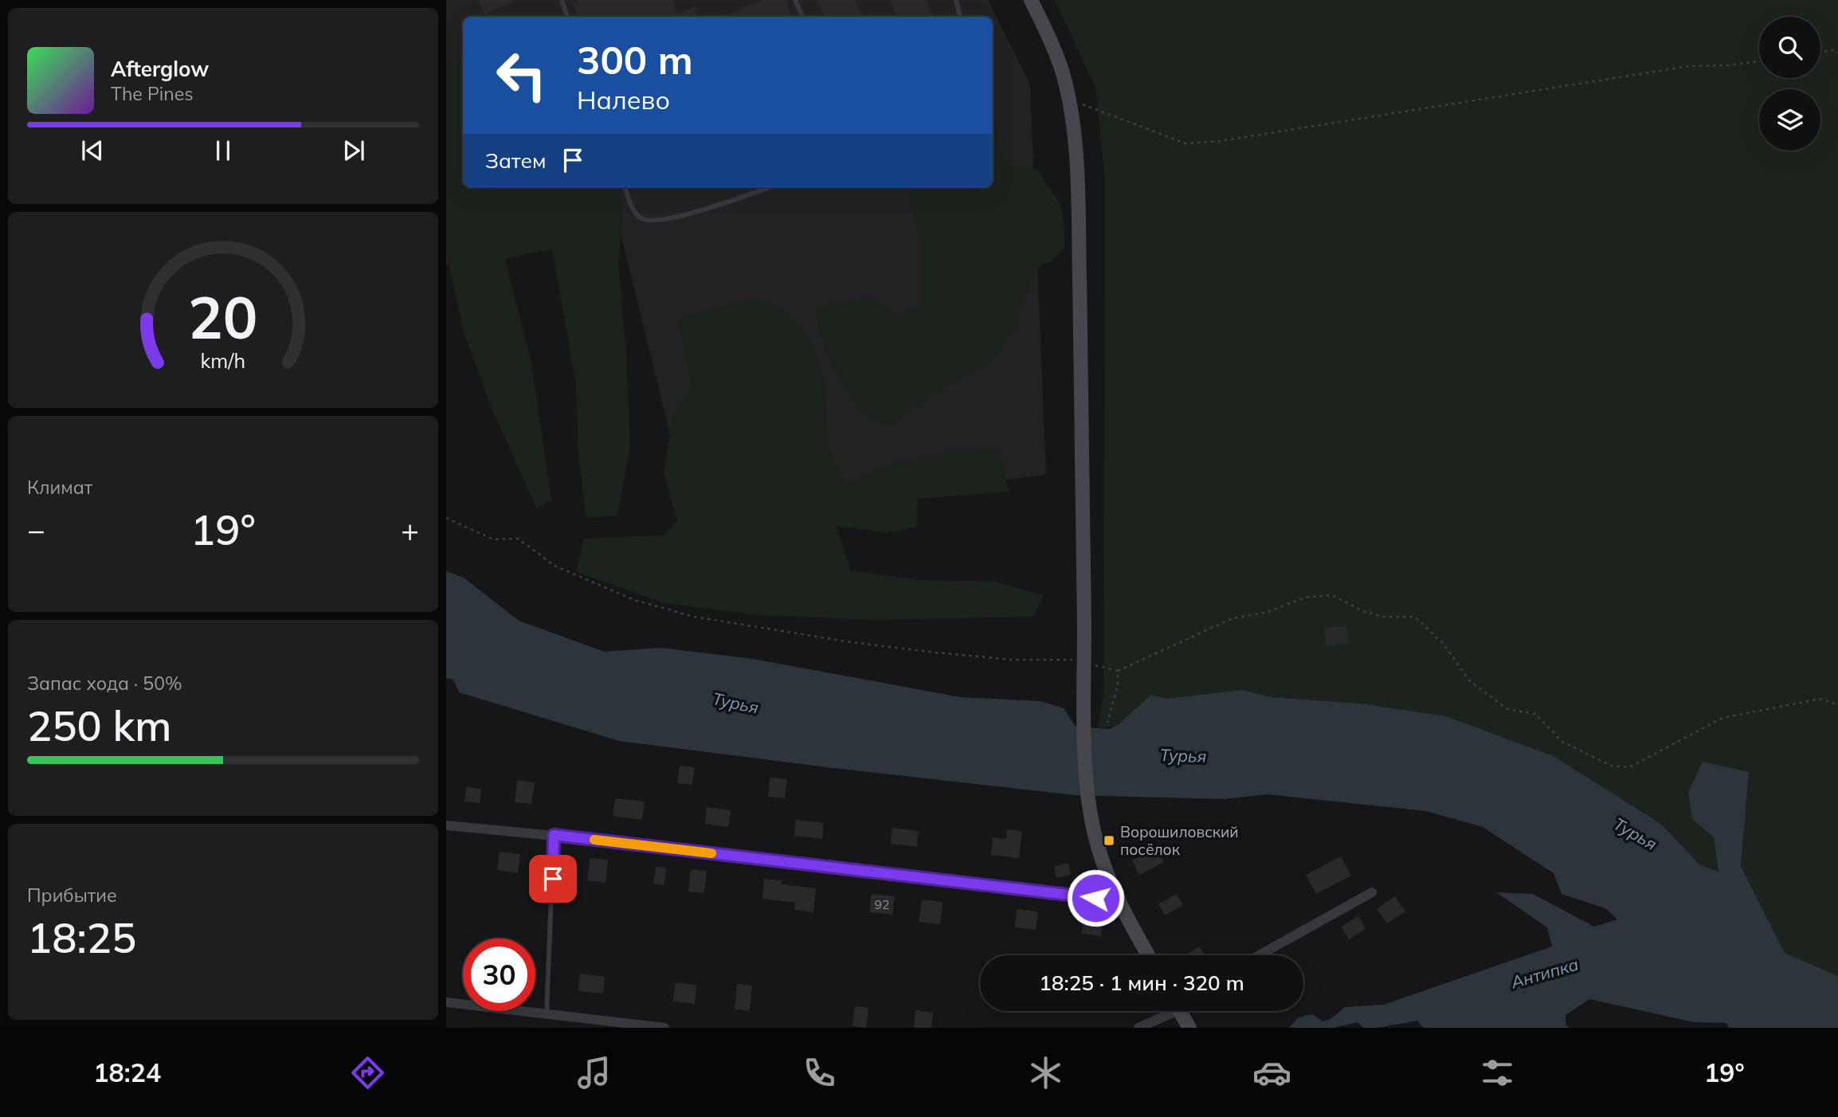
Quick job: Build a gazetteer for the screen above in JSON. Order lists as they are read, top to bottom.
{
  "water": ["Турья", "Антипка"],
  "places": {
    "transit": ["Ворошиловский посёлок"]
  },
  "house_numbers": ["92"],
  "page": {
    "turn": ["300 m", "Налево"],
    "song": ["Afterglow", "The Pines"],
    "then": "Затем",
    "tile": [
      "Климат",
      ["Запас хода · 50%", "250 km"],
      ["Прибытие", "18:25"]
    ],
    "heat": ["−", "19°", "+"],
    "limit": "30",
    "trip": "18:25 · 1 мин · 320 m",
    "tabs": ["18:24", "19°"],
    "gauge": ["20", "km/h"]
  }
}
